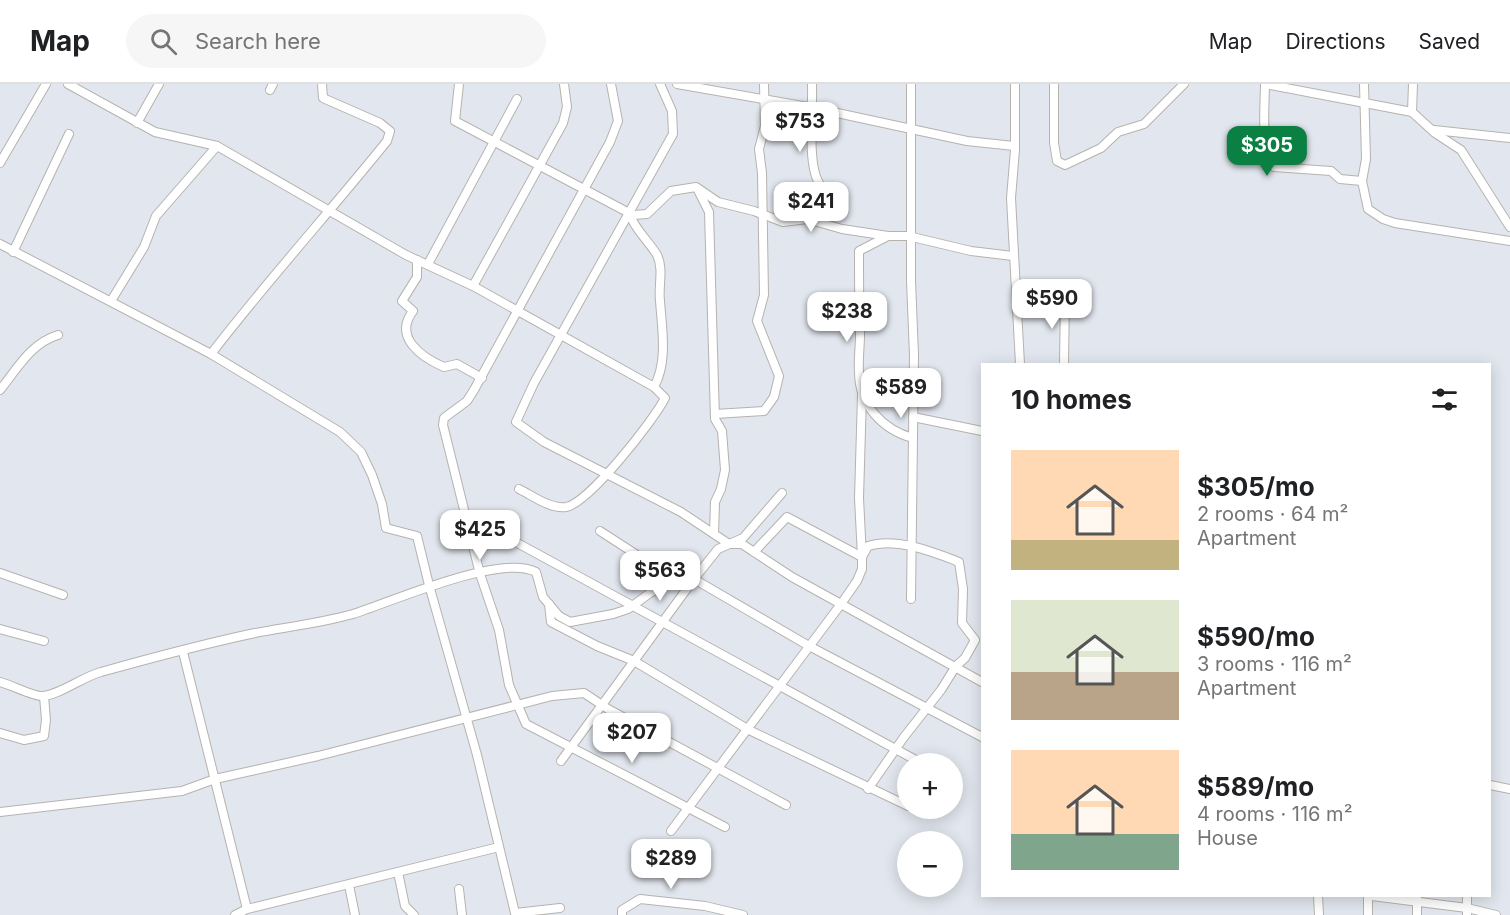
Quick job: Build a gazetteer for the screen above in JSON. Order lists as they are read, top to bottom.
{
  "page": {
    "header": "Map",
    "search": "Search here",
    "nav": ["Map", "Directions", "Saved"],
    "price": [
      "$753",
      "$305",
      "$241",
      "$590",
      "$238",
      "$589",
      "$425",
      "$563",
      "$207",
      "$289"
    ],
    "heading": "10 homes",
    "list": [
      {
        "name": "$305/mo",
        "note": "2 rooms · 64 m² · Apartment"
      },
      {
        "name": "$590/mo",
        "note": "3 rooms · 116 m² · Apartment"
      },
      {
        "name": "$589/mo",
        "note": "4 rooms · 116 m² · House"
      }
    ],
    "map_buttons": ["+", "−"]
  }
}
